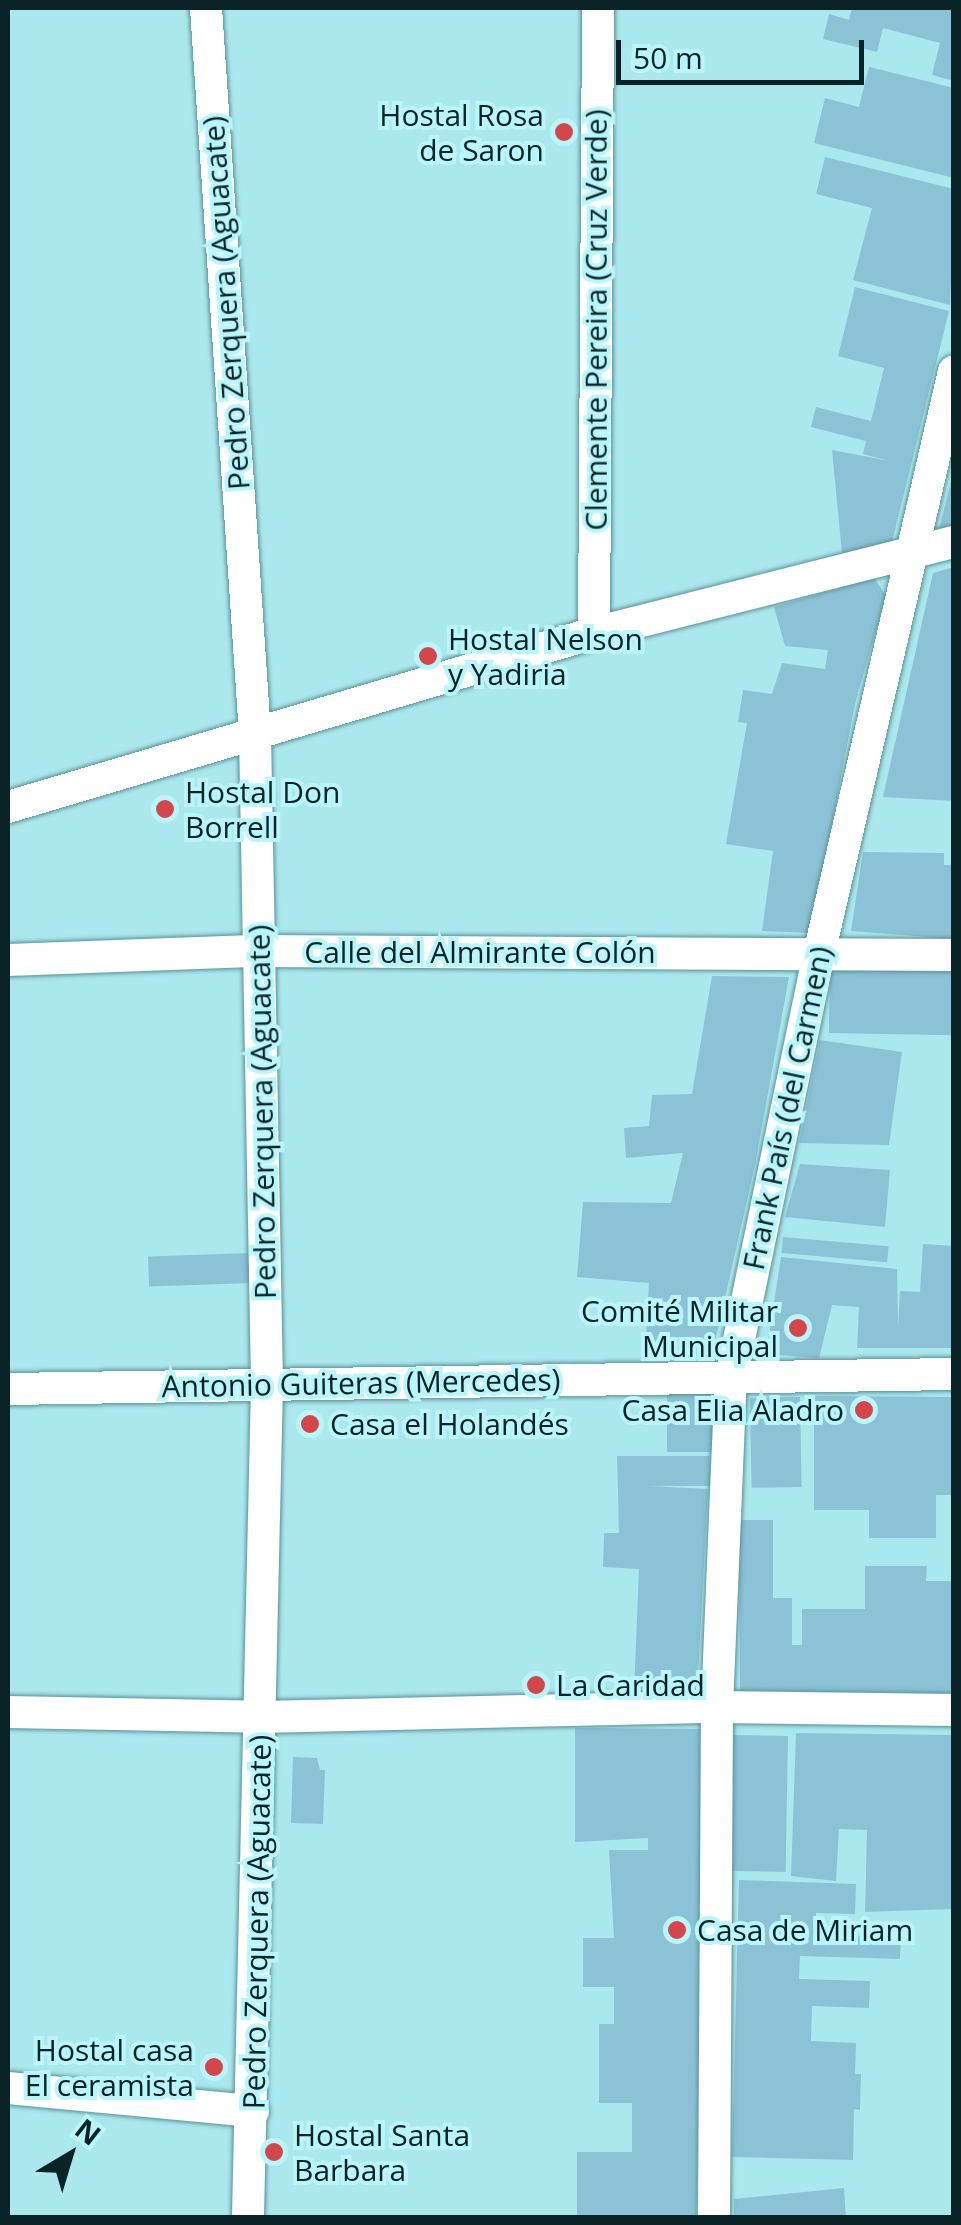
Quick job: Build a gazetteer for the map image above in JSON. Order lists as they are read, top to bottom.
{
  "streets": {
    "street": [
      "Pedro Zerquera (Aguacate)",
      "Clemente Pereira (Cruz Verde)",
      "Calle del Almirante Colón",
      "Frank País (del Carmen)",
      "Antonio Guiteras (Mercedes)"
    ]
  },
  "crossings": [
    ["Pedro Zerquera (Aguacate)", "Calle del Almirante Colón"],
    ["Pedro Zerquera (Aguacate)", "Antonio Guiteras (Mercedes)"],
    ["Calle del Almirante Colón", "Frank País (del Carmen)"],
    ["Frank País (del Carmen)", "Antonio Guiteras (Mercedes)"]
  ],
  "places": [
    "Hostal Rosa de Saron",
    "Hostal Nelson y Yadiria",
    "Hostal Don Borrell",
    "Comité Militar Municipal",
    "Casa Elia Aladro",
    "Casa el Holandés",
    "La Caridad",
    "Casa de Miriam",
    "Hostal casa El ceramista",
    "Hostal Santa Barbara"
  ],
  "scale_bar": "50 m",
  "north": "top right"
}
